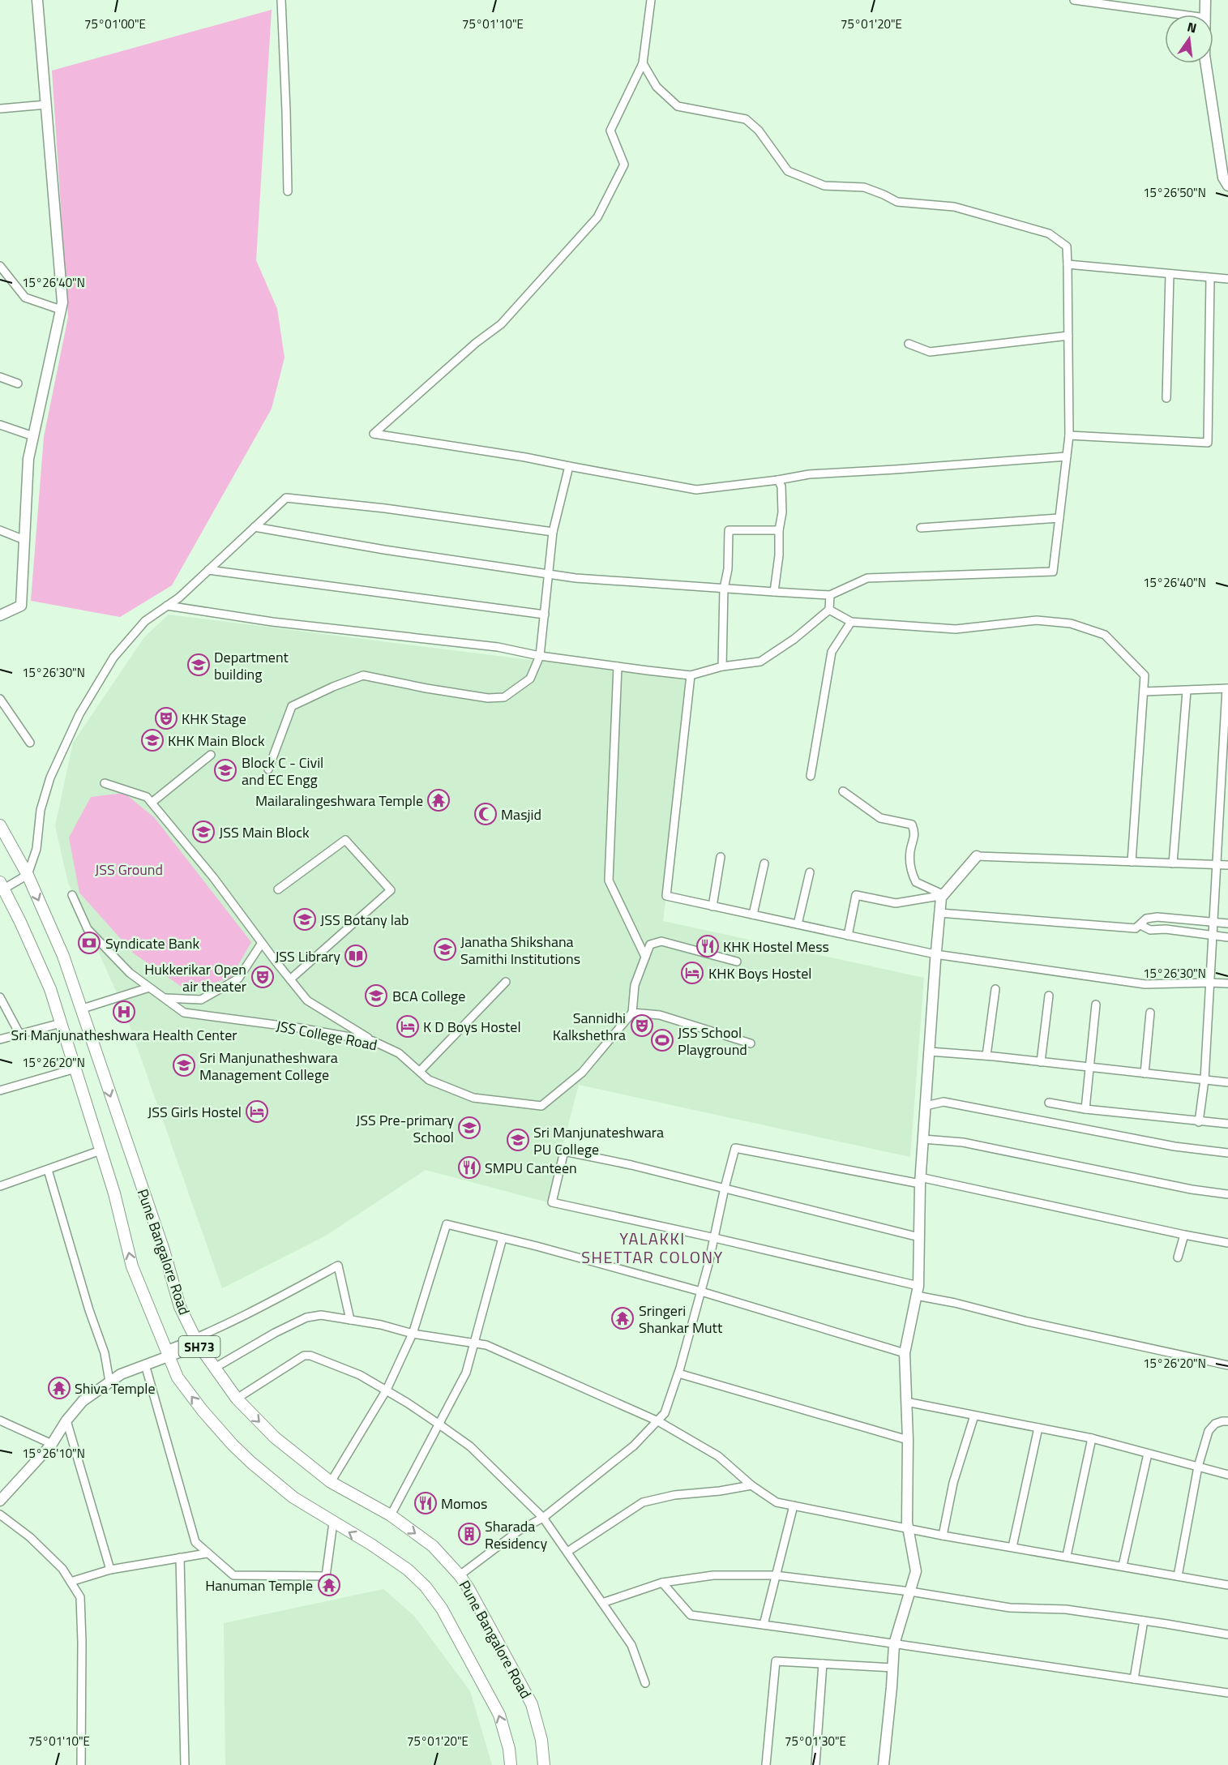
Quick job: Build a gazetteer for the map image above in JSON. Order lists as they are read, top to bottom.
{
  "streets": {
    "main road": ["Pune Bangalore Road", "SH73"],
    "street": ["JSS College Road"]
  },
  "districts": ["YALAKKI SHETTAR COLONY"],
  "parks": ["JSS Ground"],
  "places": {
    "school or university": [
      "Department building",
      "KHK Main Block",
      "Block C - Civil and EC Engg",
      "JSS Main Block",
      "JSS Botany lab",
      "Janatha Shikshana Samithi Institutions",
      "BCA College",
      "Sri Manjunatheshwara Management College",
      "JSS Pre-primary School",
      "Sri Manjunateshwara PU College"
    ],
    "theatre": ["KHK Stage", "Hukkerikar Open air theater", "Sannidhi Kalkshethra"],
    "temple": [
      "Mailaralingeshwara Temple",
      "Sringeri Shankar Mutt",
      "Shiva Temple",
      "Hanuman Temple"
    ],
    "mosque": ["Masjid"],
    "bank": ["Syndicate Bank"],
    "restaurant": ["KHK Hostel Mess", "SMPU Canteen", "Momos"],
    "library": ["JSS Library"],
    "hotel": ["KHK Boys Hostel", "K D Boys Hostel", "JSS Girls Hostel"],
    "hospital": ["Sri Manjunatheshwara Health Center"],
    "sports": ["JSS School Playground"],
    "building": ["Sharada Residency"]
  },
  "north": "top",
  "coordinates": [
    "75°01'00\"E",
    "75°01'10\"E",
    "75°01'20\"E",
    "15°26'50\"N",
    "15°26'40\"N",
    "15°26'30\"N",
    "15°26'20\"N",
    "15°26'10\"N",
    "75°01'30\"E"
  ]
}
